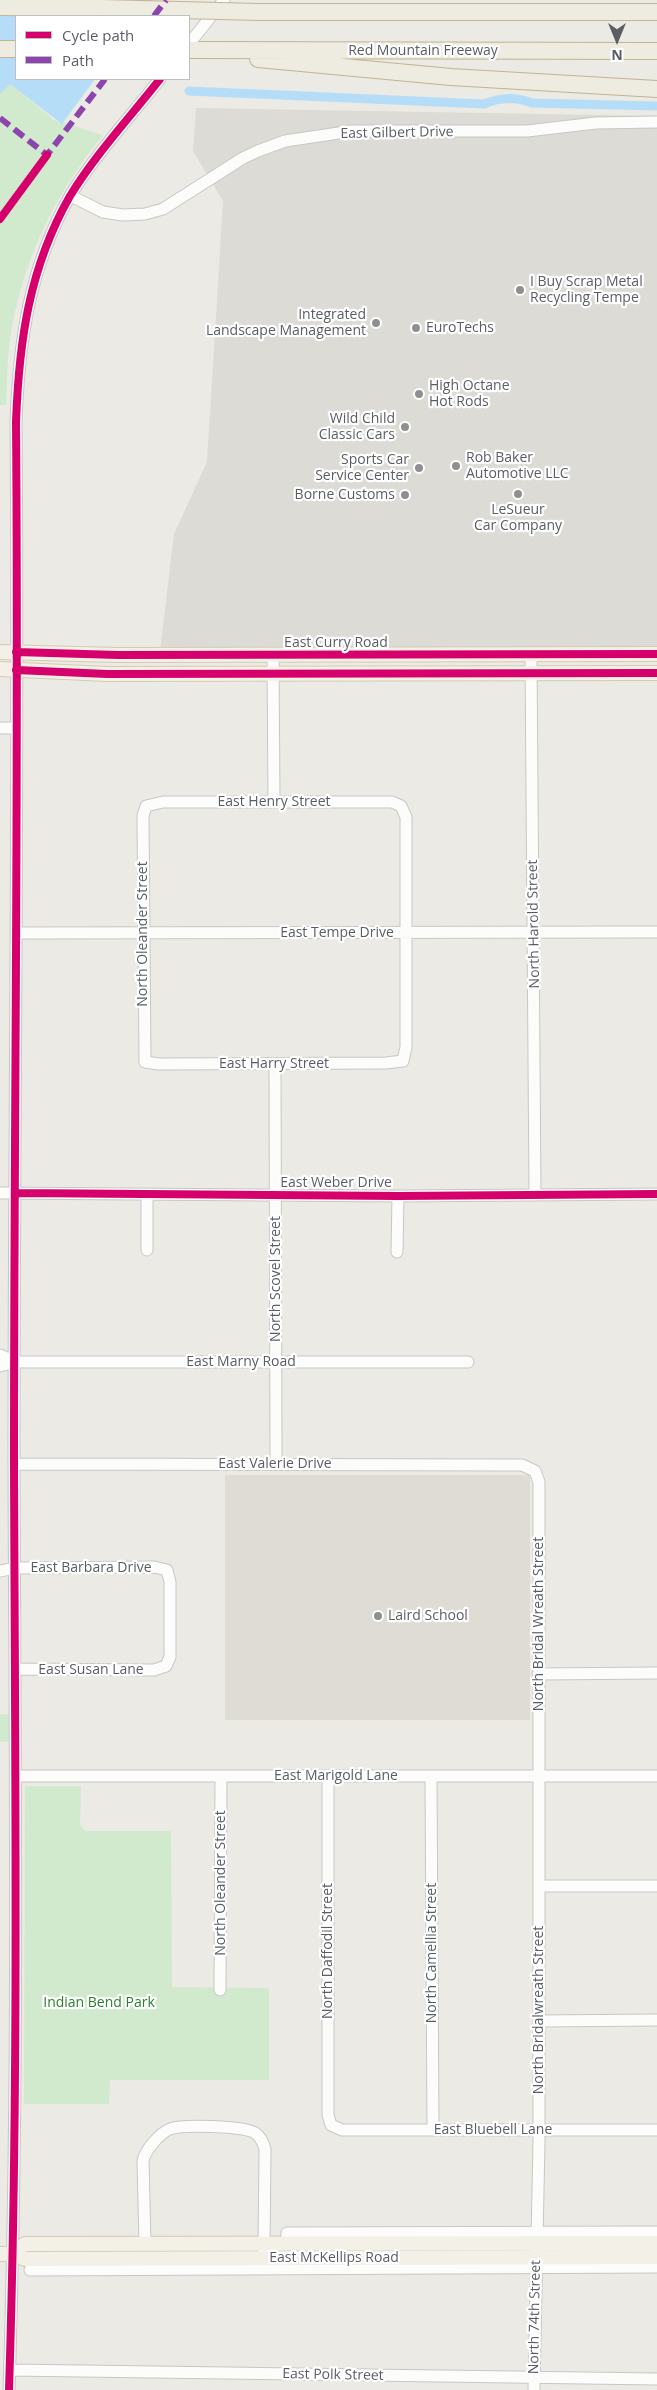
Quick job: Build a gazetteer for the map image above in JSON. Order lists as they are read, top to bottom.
{
  "streets": {
    "highway": ["Red Mountain Freeway"],
    "main road": ["East Curry Road", "East McKellips Road"],
    "street": [
      "East Gilbert Drive",
      "East Henry Street",
      "North Harold Street",
      "East Tempe Drive",
      "North Oleander Street",
      "East Harry Street",
      "East Weber Drive",
      "North Scovel Street",
      "East Marny Road",
      "East Valerie Drive",
      "East Barbara Drive",
      "North Bridal Wreath Street",
      "East Susan Lane",
      "East Marigold Lane",
      "North Daffodil Street",
      "North Camellia Street",
      "North Bridalwreath Street",
      "East Bluebell Lane",
      "North 74th Street",
      "East Polk Street"
    ]
  },
  "crossings": [
    ["East Curry Road", "North Harold Street"],
    ["East Henry Street", "East Tempe Drive"],
    ["East Henry Street", "North Oleander Street"],
    ["East Henry Street", "East Harry Street"],
    ["North Harold Street", "East Tempe Drive"],
    ["North Harold Street", "East Weber Drive"],
    ["East Tempe Drive", "North Oleander Street"],
    ["East Tempe Drive", "East Harry Street"],
    ["North Oleander Street", "East Harry Street"],
    ["North Oleander Street", "East Marigold Lane"],
    ["East Harry Street", "North Scovel Street"],
    ["East Weber Drive", "North Scovel Street"],
    ["North Scovel Street", "East Marny Road"],
    ["North Scovel Street", "East Valerie Drive"],
    ["East Valerie Drive", "North Bridal Wreath Street"],
    ["East Barbara Drive", "East Susan Lane"],
    ["North Bridal Wreath Street", "East Marigold Lane"],
    ["North Bridal Wreath Street", "North Bridalwreath Street"],
    ["East Marigold Lane", "North Daffodil Street"],
    ["East Marigold Lane", "North Camellia Street"],
    ["East Marigold Lane", "North Bridalwreath Street"],
    ["North Daffodil Street", "East Bluebell Lane"],
    ["North Camellia Street", "East Bluebell Lane"],
    ["North Bridalwreath Street", "East Bluebell Lane"],
    ["North Bridalwreath Street", "East McKellips Road"],
    ["North Bridalwreath Street", "North 74th Street"],
    ["East McKellips Road", "North 74th Street"],
    ["North 74th Street", "East Polk Street"]
  ],
  "parks": ["Indian Bend Park"],
  "places": [
    "I Buy Scrap Metal Recycling Tempe",
    "Integrated Landscape Management",
    "EuroTechs",
    "High Octane Hot Rods",
    "Wild Child Classic Cars",
    "Rob Baker Automotive LLC",
    "Sports Car Service Center",
    "LeSueur Car Company",
    "Borne Customs",
    "Laird School"
  ],
  "legend": ["Cycle path", "Path"],
  "north": "bottom"
}
